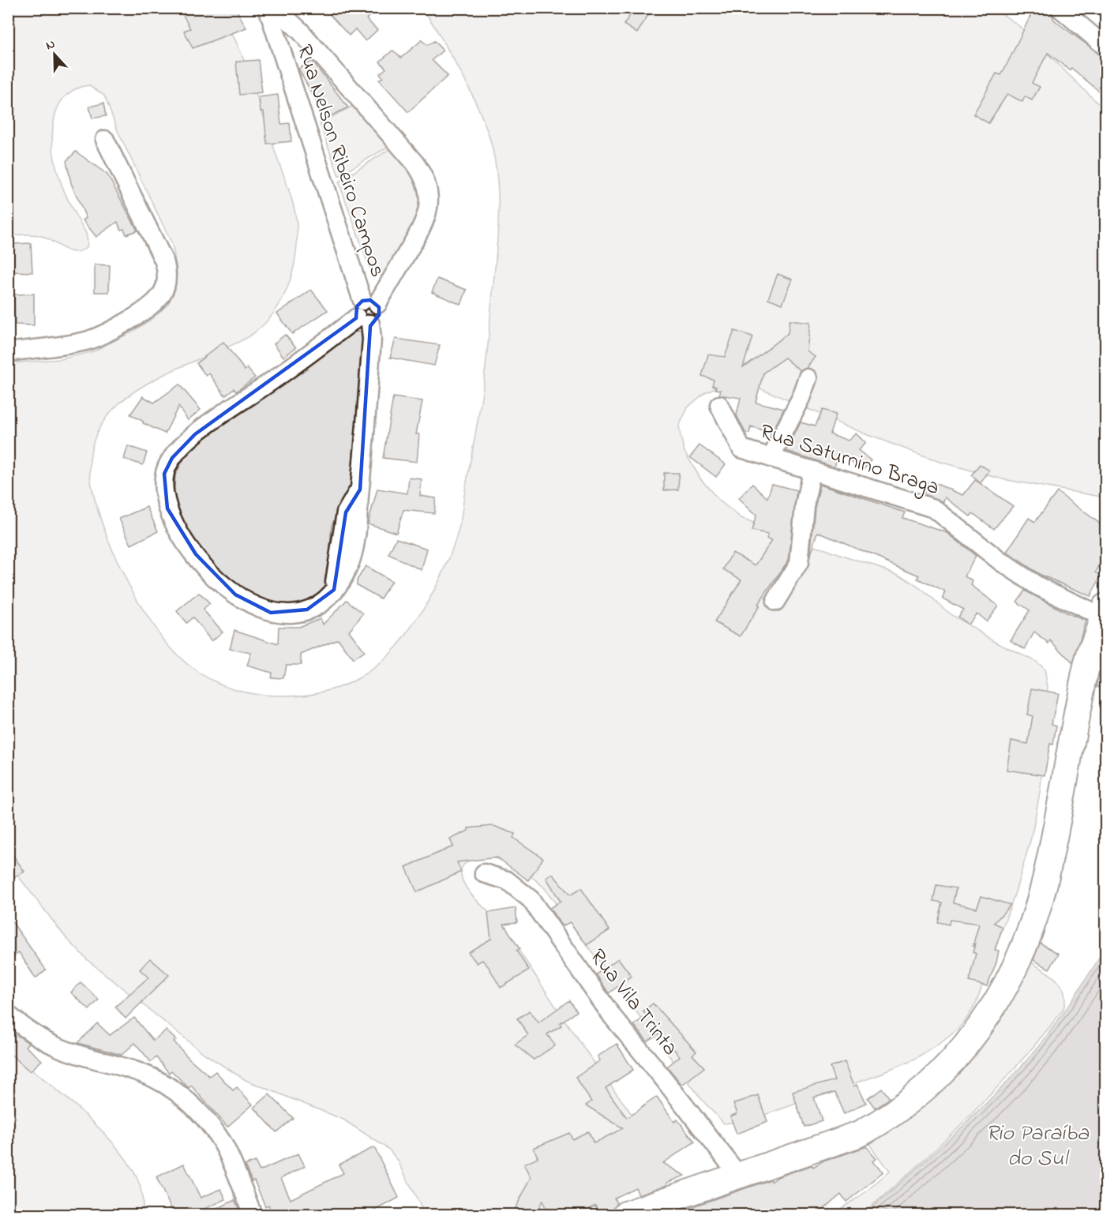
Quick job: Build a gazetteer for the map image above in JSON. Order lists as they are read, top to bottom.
{
  "streets": {
    "street": ["Rua Nelson Ribeiro Campos", "Rua Saturnino Braga", "Rua Vila Trinta"]
  },
  "water": ["Rio Paraíba do Sul"],
  "north": "top"
}
